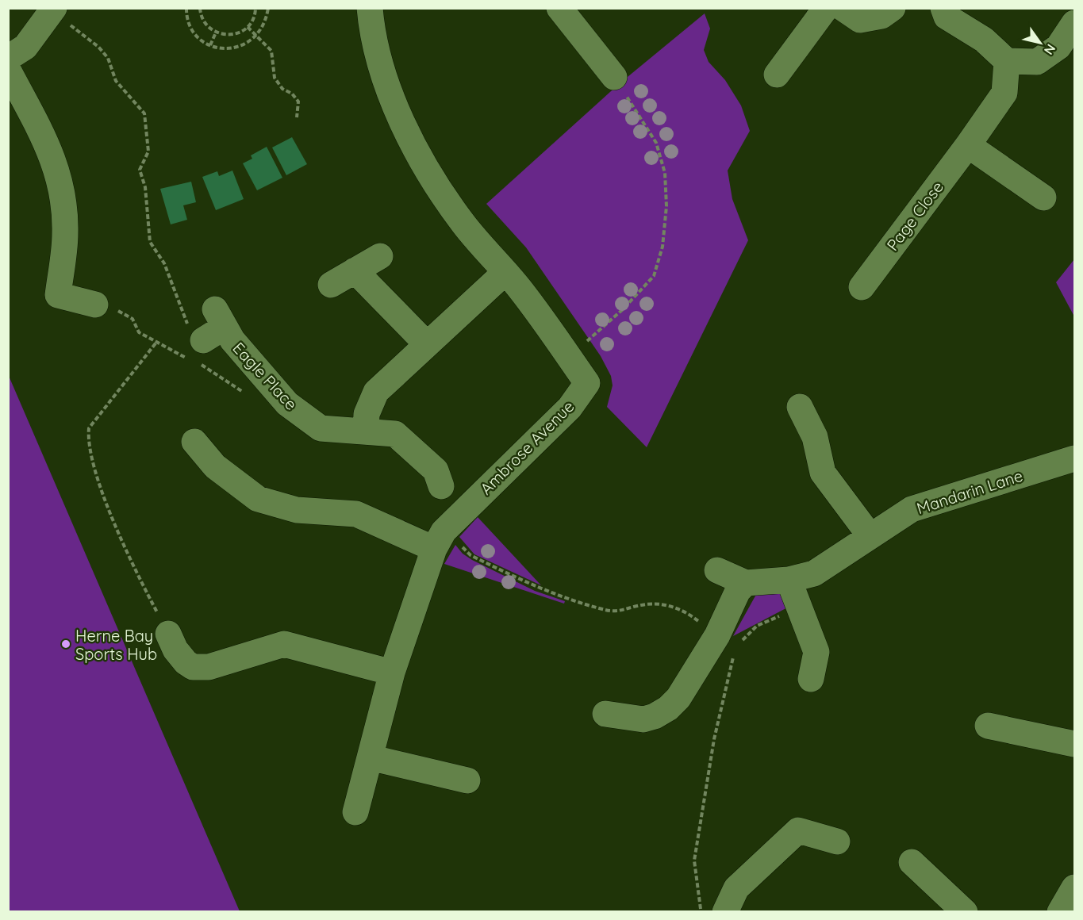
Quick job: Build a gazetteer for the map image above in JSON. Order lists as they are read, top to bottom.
{
  "streets": {
    "street": [
      "Page Close",
      "Eagle Place",
      "Ambrose Avenue",
      "Mandarin Lane"
    ]
  },
  "places": ["Herne Bay Sports Hub"],
  "north": "bottom right"
}
